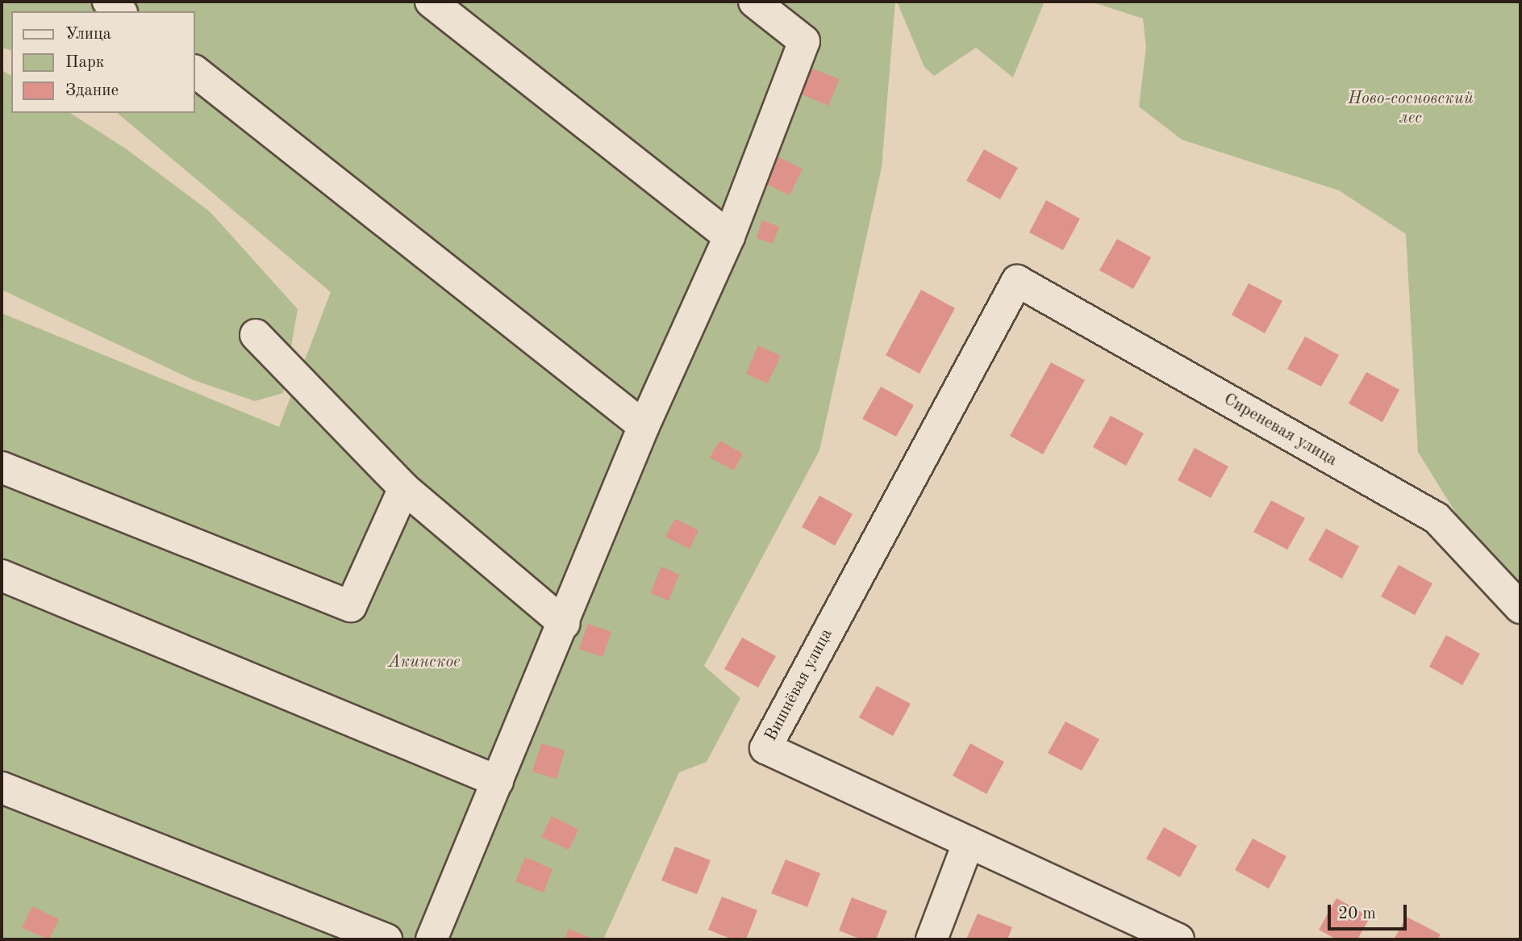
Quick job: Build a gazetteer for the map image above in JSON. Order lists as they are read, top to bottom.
{
  "streets": {
    "street": ["Сиреневая улица", "Вишнёвая улица"]
  },
  "crossings": [
    ["Сиреневая улица", "Вишнёвая улица"]
  ],
  "parks": ["Ново-сосновский лес", "Акинское"],
  "legend": ["Улица", "Парк", "Здание"],
  "scale_bar": "20 m"
}
